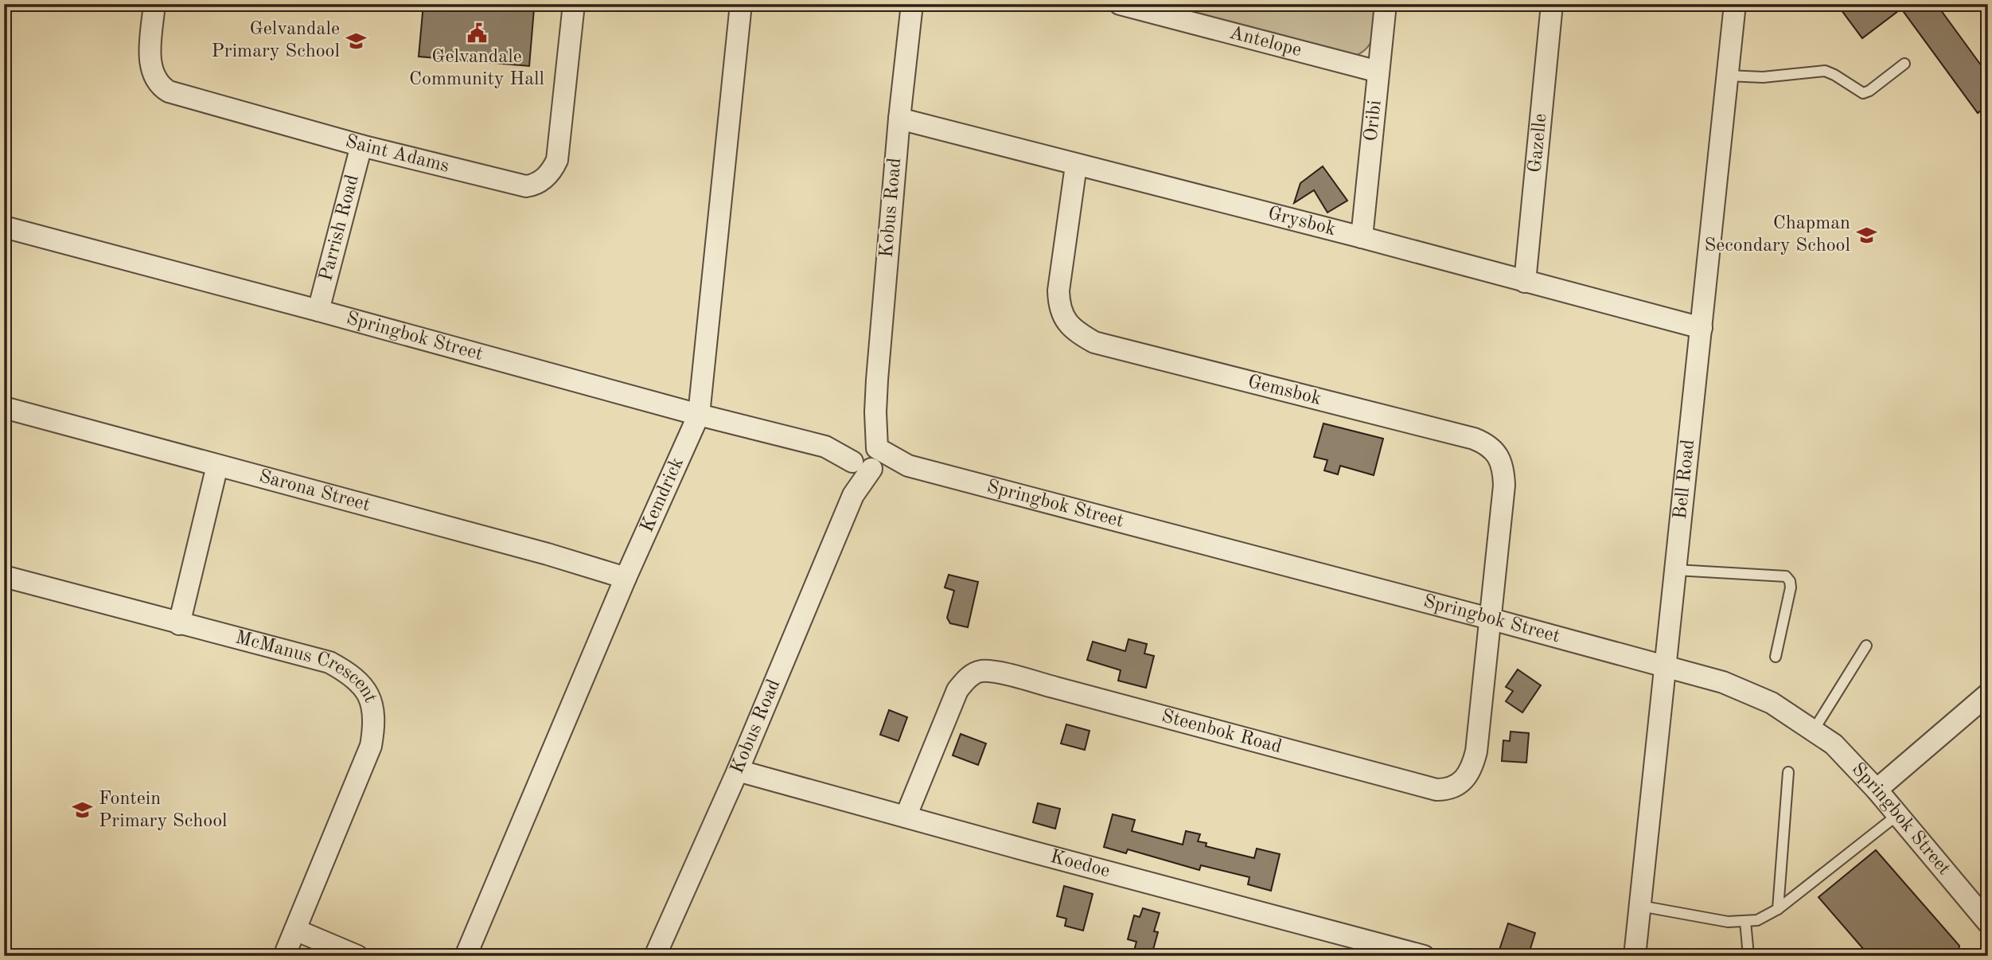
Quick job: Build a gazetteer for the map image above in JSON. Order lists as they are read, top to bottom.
{
  "streets": {
    "street": [
      "Antelope",
      "Oribi",
      "Gazelle",
      "Saint Adams",
      "Kobus Road",
      "Grysbok",
      "Parrish Road",
      "Springbok Street",
      "Gemsbok",
      "Bell Road",
      "Sarona Street",
      "Kemdrick",
      "McManus Crescent",
      "Steenbok Road",
      "Koedoe"
    ]
  },
  "crossings": [
    ["Antelope", "Oribi"],
    ["Oribi", "Grysbok"],
    ["Gazelle", "Grysbok"],
    ["Saint Adams", "Parrish Road"],
    ["Kobus Road", "Grysbok"],
    ["Kobus Road", "Springbok Street"],
    ["Kobus Road", "Koedoe"],
    ["Grysbok", "Gemsbok"],
    ["Grysbok", "Bell Road"],
    ["Parrish Road", "Springbok Street"],
    ["Springbok Street", "Gemsbok"],
    ["Springbok Street", "Bell Road"],
    ["Springbok Street", "Kemdrick"],
    ["Springbok Street", "Steenbok Road"],
    ["Gemsbok", "Steenbok Road"],
    ["Sarona Street", "Kemdrick"],
    ["Steenbok Road", "Koedoe"]
  ],
  "places": {
    "public building": ["Gelvandale Community Hall"],
    "school or university": ["Gelvandale Primary School", "Chapman Secondary School", "Fontein Primary School"]
  }
}
